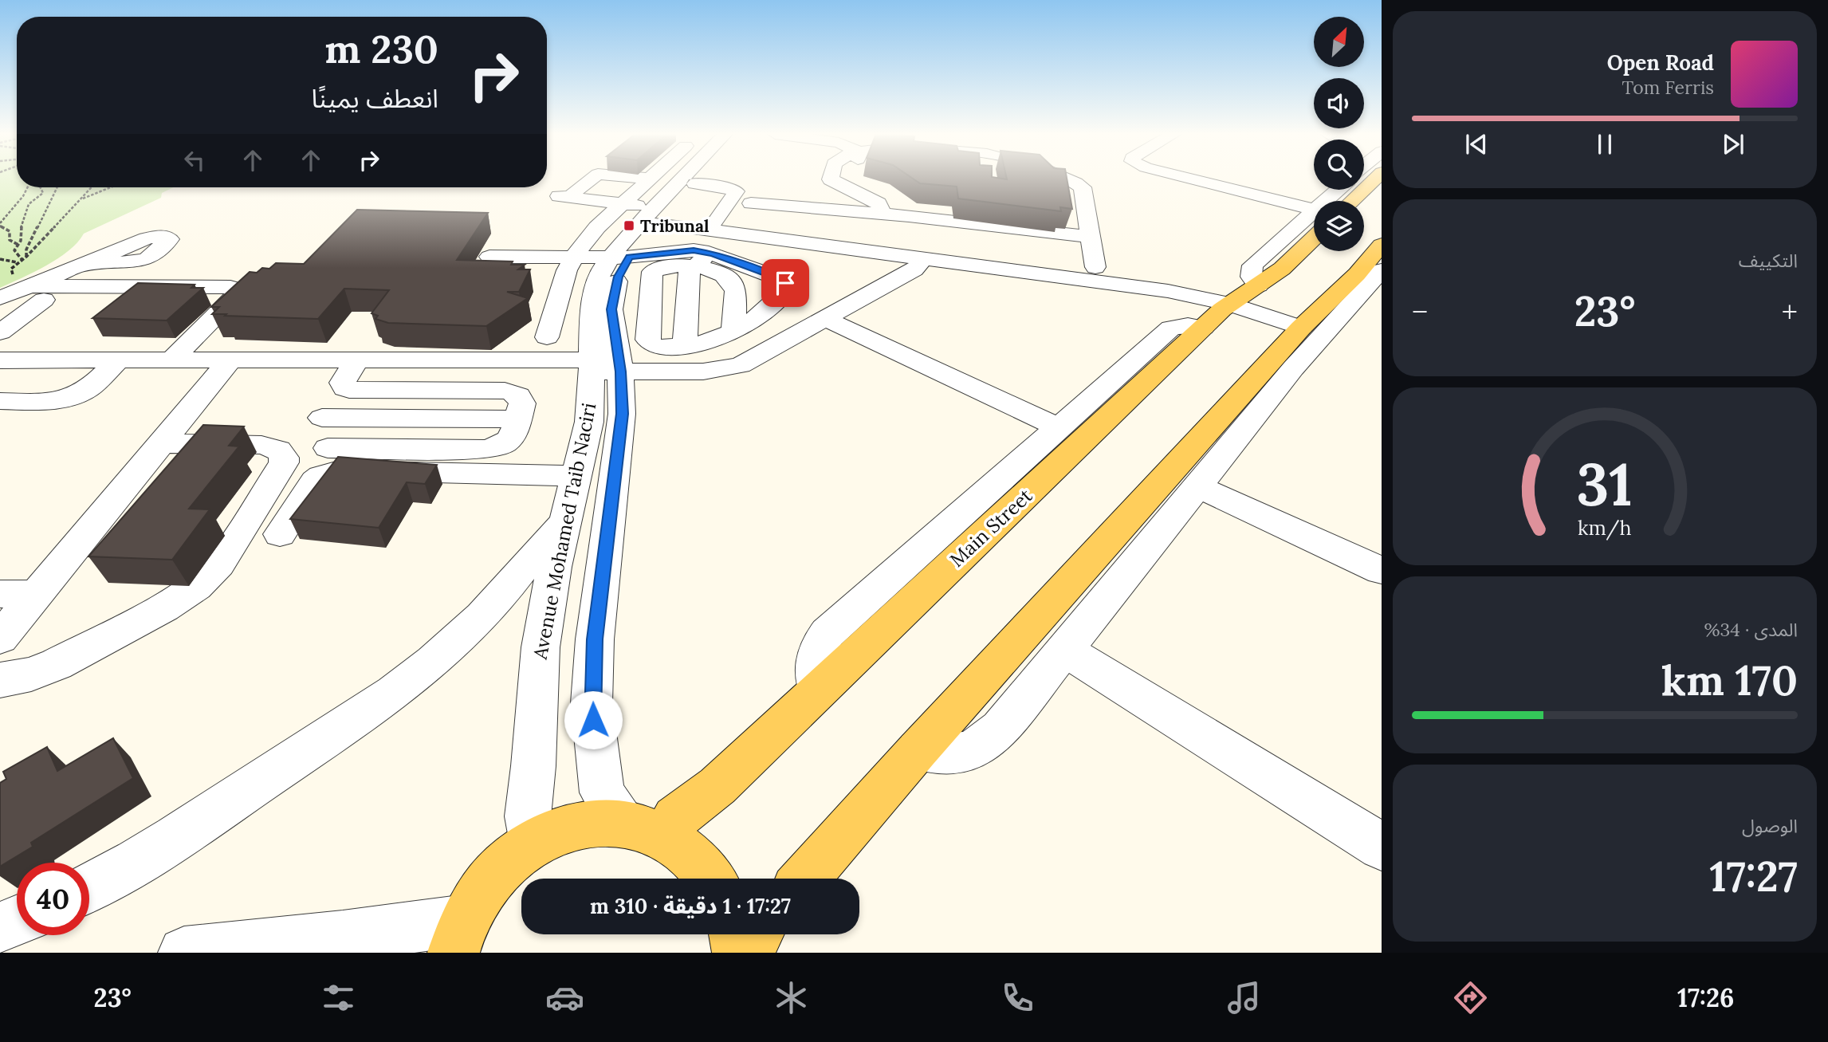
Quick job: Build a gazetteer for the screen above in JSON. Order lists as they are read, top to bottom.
{
  "streets": {
    "main road": ["Main Street"],
    "street": ["Avenue Mohamed Taib Naciri"]
  },
  "crossings": [
    ["Main Street", "Avenue Mohamed Taib Naciri"]
  ],
  "places": {
    "transit": ["Tribunal"]
  },
  "north": "top right",
  "page": {
    "turn": ["230 m", "انعطف يمينًا"],
    "song": ["Open Road", "Tom Ferris"],
    "tile": [
      "التكييف",
      ["المدى · 34%", "170 km"],
      ["الوصول", "17:27"]
    ],
    "heat": ["−", "23°", "+"],
    "limit": "40",
    "trip": "17:27 · 1 دقيقة · 310 m",
    "tabs": ["17:26", "23°"],
    "gauge": ["31", "km/h"]
  }
}
